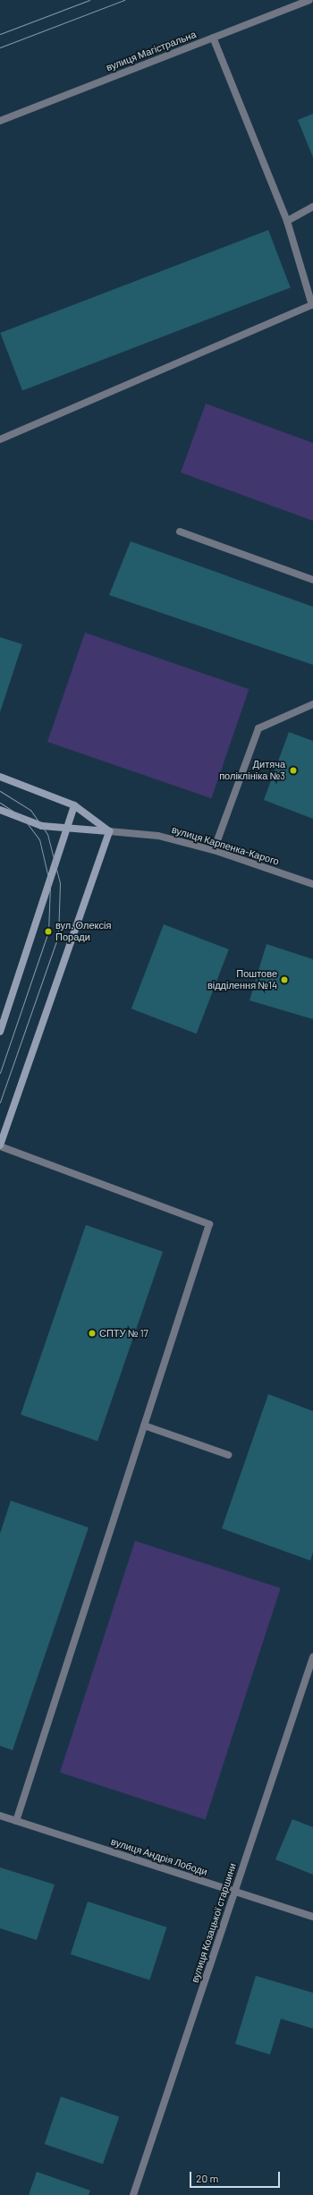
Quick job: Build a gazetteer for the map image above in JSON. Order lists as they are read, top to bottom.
{
  "streets": {
    "main road": ["вулиця Карпенка-Карого"],
    "street": ["вулиця Магістральна", "вулиця Андрія Лободи", "вулиця Козацької старшини"]
  },
  "crossings": [
    ["вулиця Андрія Лободи", "вулиця Козацької старшини"]
  ],
  "places": [
    "Дитяча поліклініка №3",
    "вул. Олексія Поради",
    "Поштове відділення №14",
    "СПТУ № 17"
  ],
  "scale_bar": "20 m"
}
